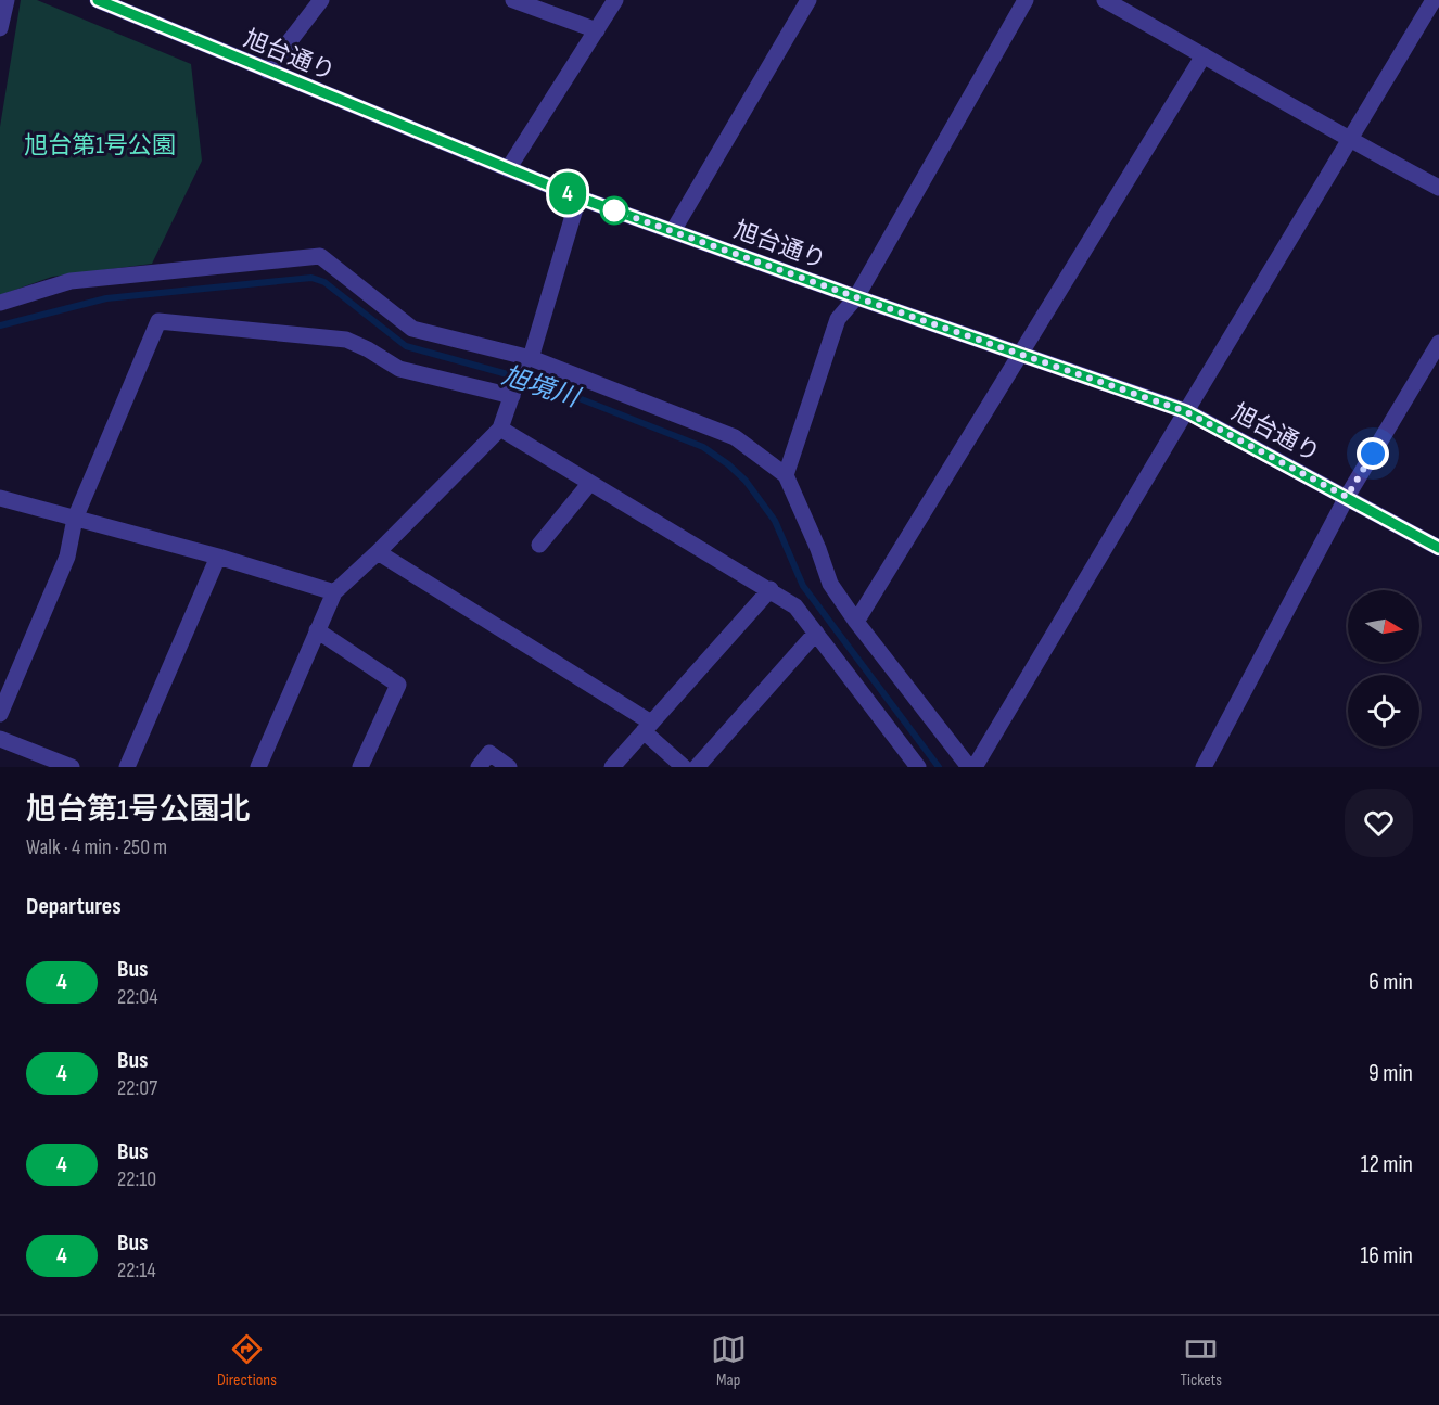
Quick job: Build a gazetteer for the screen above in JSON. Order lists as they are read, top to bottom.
{
  "streets": {
    "street": ["旭台通り"]
  },
  "water": ["旭境川"],
  "parks": ["旭台第1号公園"],
  "lines": ["bus line 4"],
  "north": "right",
  "page": {
    "on_map": "4",
    "heading": [
      ["旭台第1号公園北", "Walk · 4 min · 250 m"],
      "Departures"
    ],
    "list": [
      {
        "mark": "4",
        "name": "Bus",
        "note": "22:04",
        "value": "6 min"
      },
      {
        "mark": "4",
        "name": "Bus",
        "note": "22:07",
        "value": "9 min"
      },
      {
        "mark": "4",
        "name": "Bus",
        "note": "22:10",
        "value": "12 min"
      },
      {
        "mark": "4",
        "name": "Bus",
        "note": "22:14",
        "value": "16 min"
      }
    ],
    "tabs": ["Directions", "Map", "Tickets"]
  }
}
